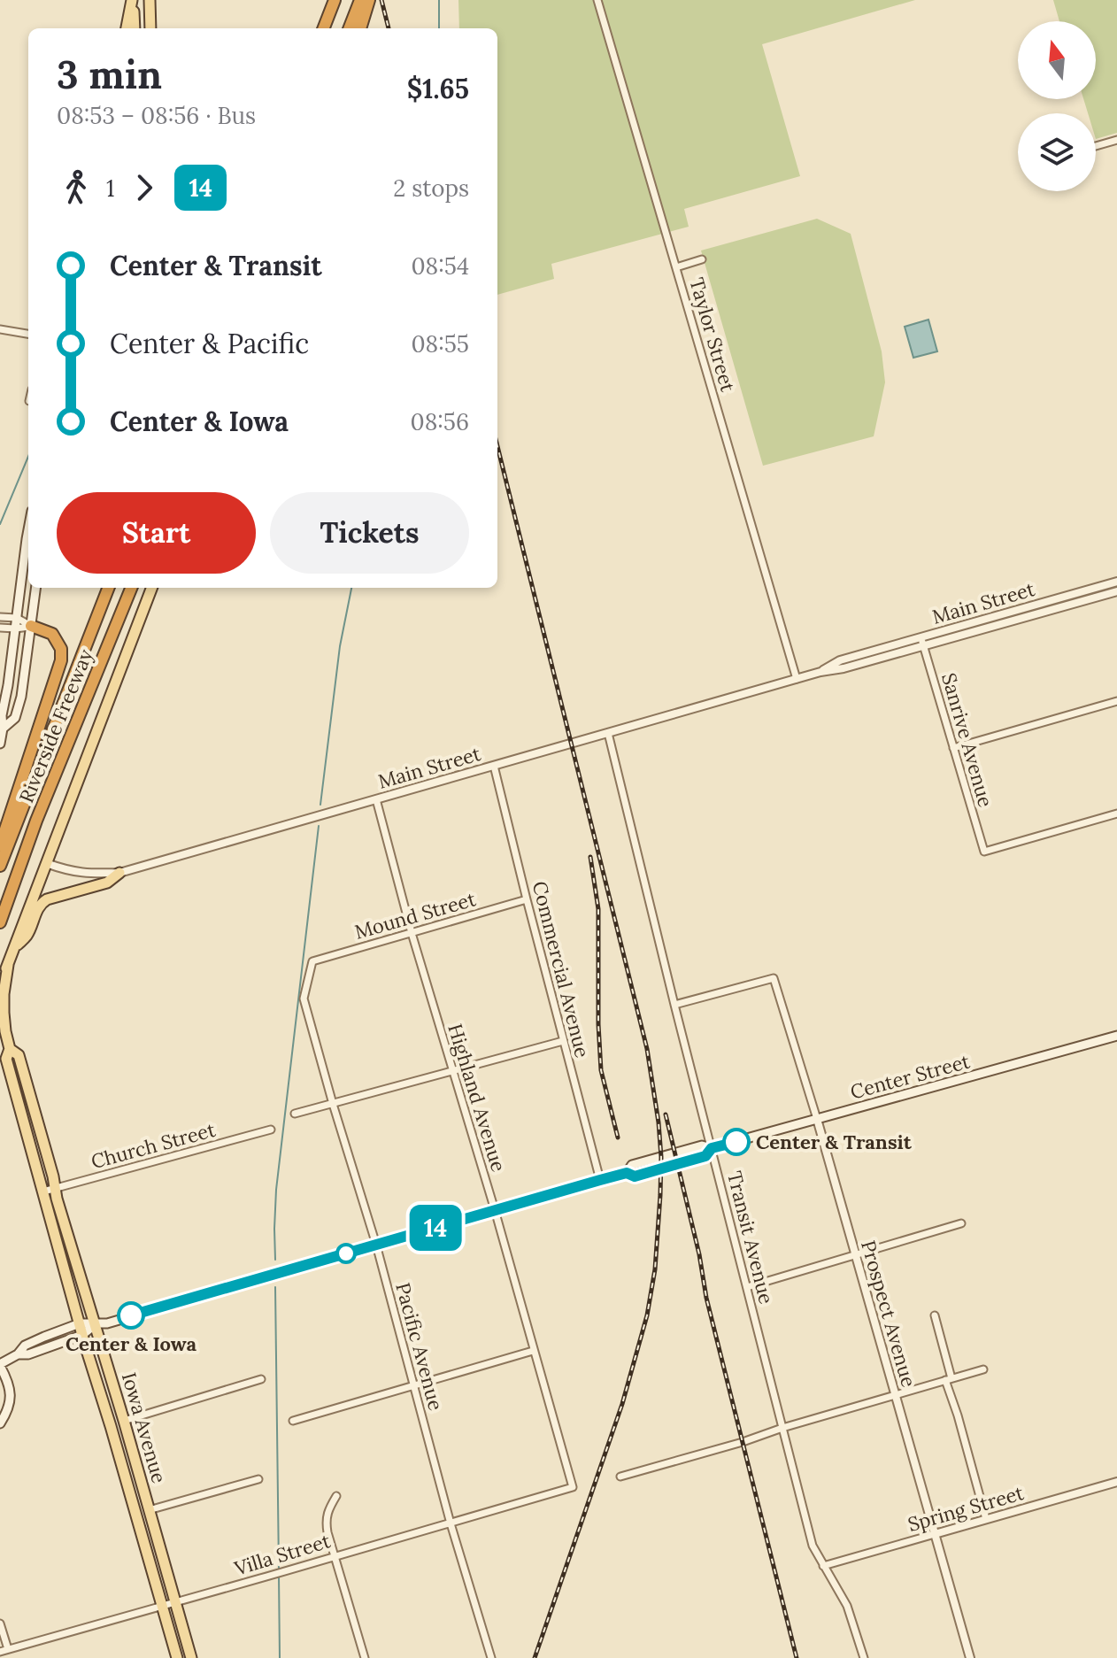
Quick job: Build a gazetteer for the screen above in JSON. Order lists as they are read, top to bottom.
{
  "streets": {
    "highway": ["Riverside Freeway"],
    "main road": ["Center Street", "Iowa Avenue"],
    "street": [
      "Taylor Street",
      "Main Street",
      "Sanrive Avenue",
      "Mound Street",
      "Commercial Avenue",
      "Highland Avenue",
      "Church Street",
      "Transit Avenue",
      "Prospect Avenue",
      "Pacific Avenue",
      "Spring Street",
      "Villa Street"
    ]
  },
  "crossings": [
    ["Taylor Street", "Main Street"],
    ["Main Street", "Sanrive Avenue"],
    ["Main Street", "Commercial Avenue"],
    ["Main Street", "Highland Avenue"],
    ["Main Street", "Transit Avenue"],
    ["Mound Street", "Commercial Avenue"],
    ["Mound Street", "Highland Avenue"],
    ["Mound Street", "Pacific Avenue"],
    ["Commercial Avenue", "Center Street"],
    ["Center Street", "Highland Avenue"],
    ["Center Street", "Transit Avenue"],
    ["Center Street", "Prospect Avenue"],
    ["Center Street", "Pacific Avenue"],
    ["Center Street", "Iowa Avenue"],
    ["Highland Avenue", "Villa Street"],
    ["Church Street", "Iowa Avenue"],
    ["Transit Avenue", "Prospect Avenue"],
    ["Transit Avenue", "Spring Street"],
    ["Prospect Avenue", "Spring Street"],
    ["Pacific Avenue", "Villa Street"],
    ["Iowa Avenue", "Villa Street"]
  ],
  "places": ["Center & Transit", "Center & Iowa"],
  "lines": ["bus line 14"],
  "north": "top",
  "page": {
    "on_map": "14",
    "heading": ["3 min", "08:53 – 08:56 · Bus", "$1.65"],
    "legs": ["1", "14", "2 stops"],
    "list": [
      {
        "name": "Center & Transit",
        "value": "08:54"
      },
      {
        "name": "Center & Pacific",
        "value": "08:55"
      },
      {
        "name": "Center & Iowa",
        "value": "08:56"
      }
    ],
    "buttons": ["Start", "Tickets"]
  }
}
